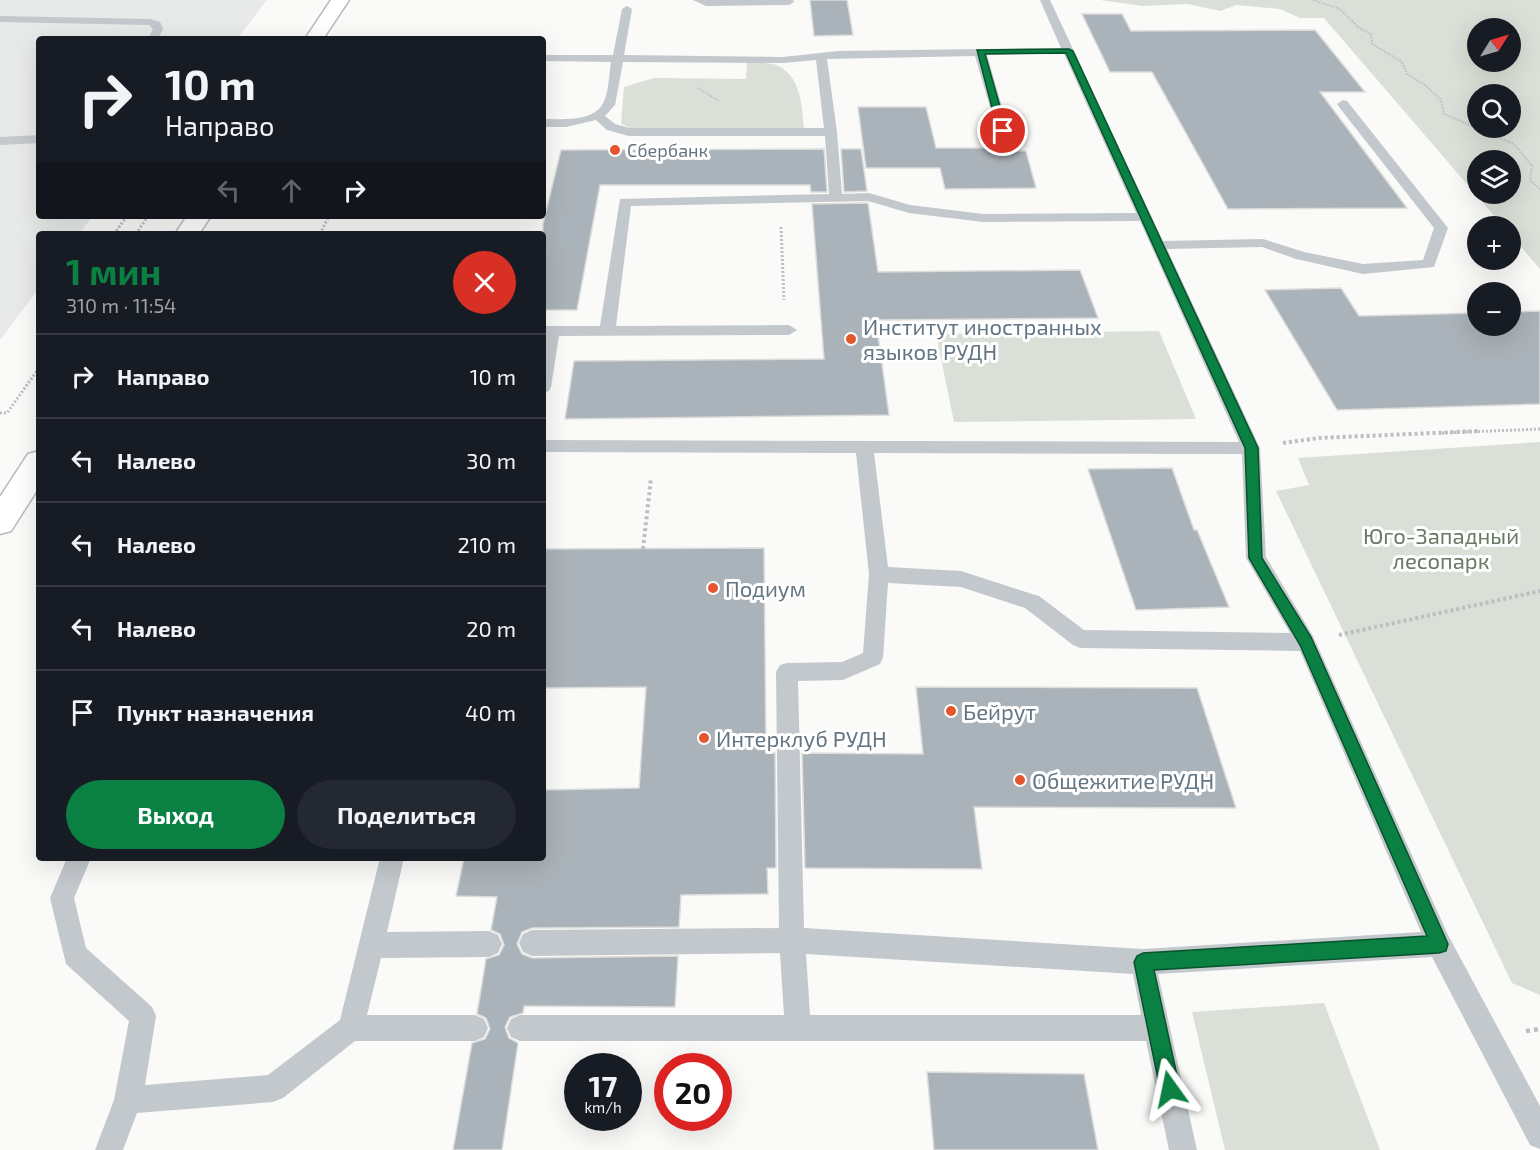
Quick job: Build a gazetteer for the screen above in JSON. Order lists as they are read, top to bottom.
{
  "parks": ["Юго-Западный лесопарк"],
  "places": [
    "Сбербанк",
    "Институт иностранных языков РУДН",
    "Подиум",
    "Бейрут",
    "Интерклуб РУДН",
    "Общежитие РУДН"
  ],
  "north": "top right",
  "page": {
    "map_buttons": ["+", "−"],
    "turn": ["10 m", "Направо"],
    "heading": ["1 мин", "310 m · 11:54"],
    "list": [
      {
        "name": "Направо",
        "value": "10 m"
      },
      {
        "name": "Налево",
        "value": "30 m"
      },
      {
        "name": "Налево",
        "value": "210 m"
      },
      {
        "name": "Налево",
        "value": "20 m"
      },
      {
        "name": "Пункт назначения",
        "value": "40 m"
      }
    ],
    "buttons": ["Выход", "Поделиться"],
    "speed": "17 km/h",
    "limit": "20"
  }
}
